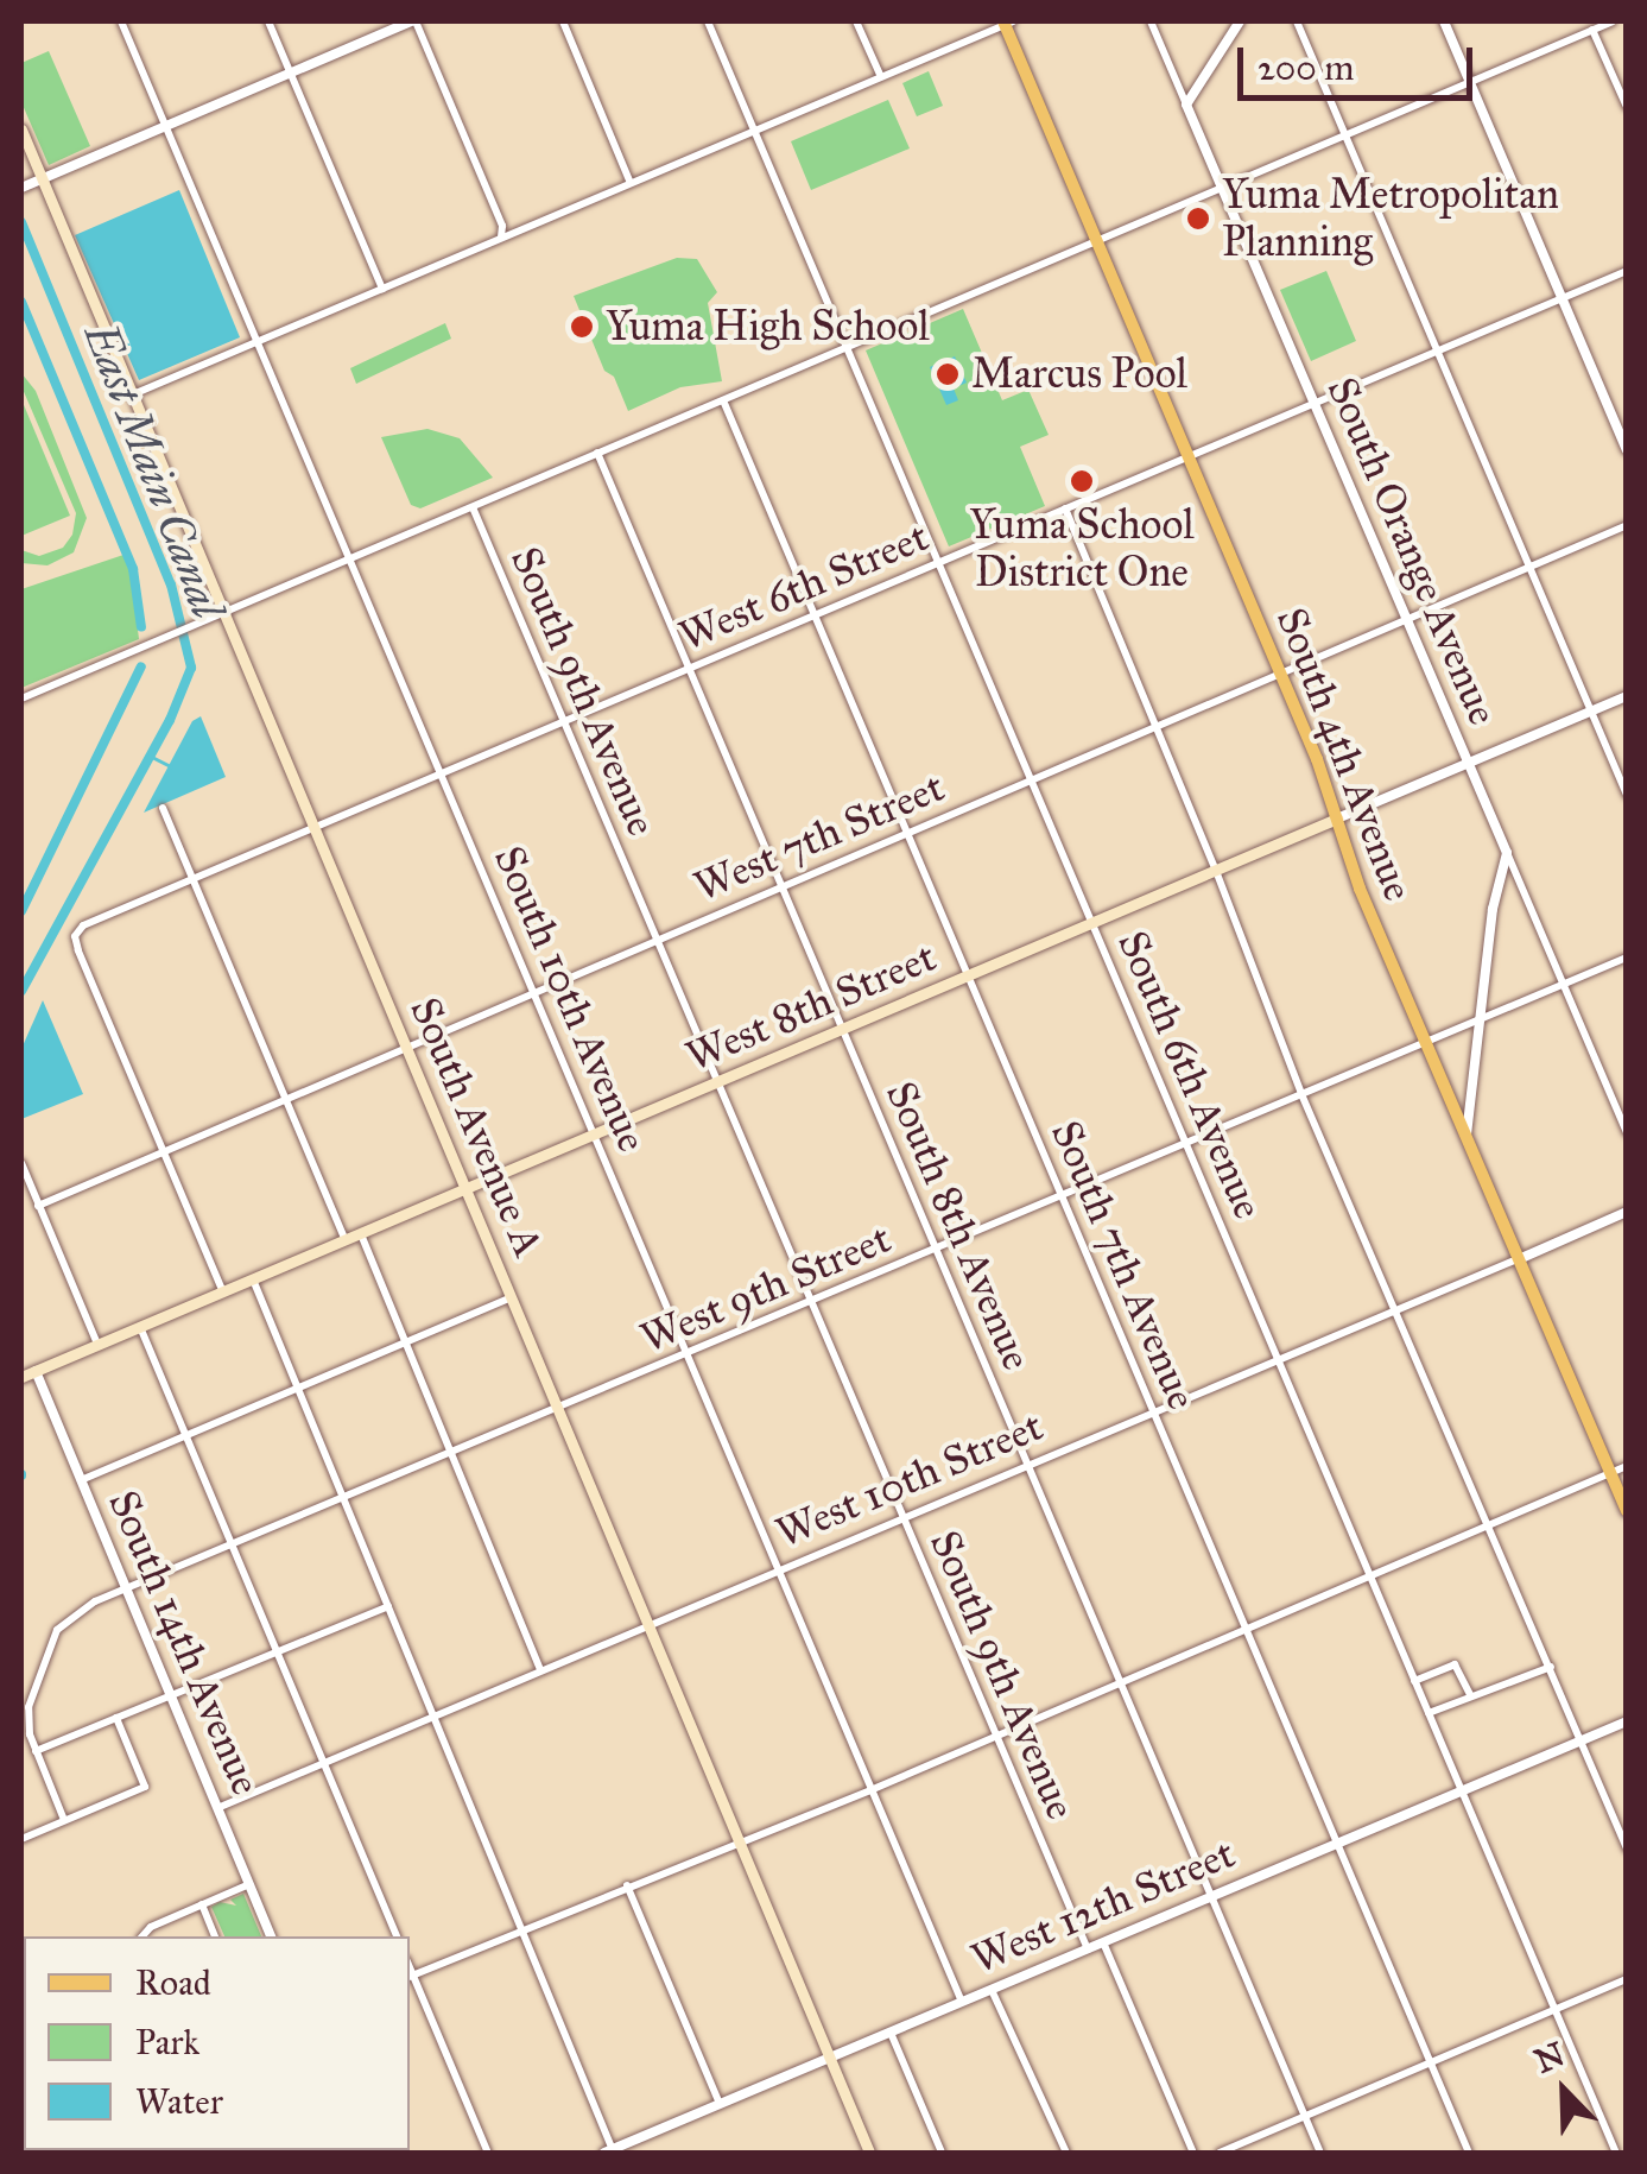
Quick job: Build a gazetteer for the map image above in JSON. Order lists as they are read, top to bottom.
{
  "streets": {
    "main road": ["South 4th Avenue", "West 8th Street", "South Avenue A"],
    "street": [
      "South Orange Avenue",
      "West 6th Street",
      "South 9th Avenue",
      "West 7th Street",
      "South 10th Avenue",
      "South 6th Avenue",
      "South 8th Avenue",
      "South 7th Avenue",
      "West 9th Street",
      "West 10th Street",
      "South 14th Avenue",
      "West 12th Street"
    ]
  },
  "crossings": [
    ["South Orange Avenue", "West 6th Street"],
    ["South Orange Avenue", "West 7th Street"],
    ["South Orange Avenue", "West 8th Street"],
    ["West 6th Street", "South 9th Avenue"],
    ["West 6th Street", "South 4th Avenue"],
    ["West 6th Street", "West 7th Street"],
    ["West 6th Street", "South 10th Avenue"],
    ["West 6th Street", "South 6th Avenue"],
    ["West 6th Street", "South Avenue A"],
    ["West 6th Street", "South 8th Avenue"],
    ["West 6th Street", "South 7th Avenue"],
    ["South 9th Avenue", "West 7th Street"],
    ["South 9th Avenue", "West 8th Street"],
    ["South 9th Avenue", "West 9th Street"],
    ["South 9th Avenue", "West 10th Street"],
    ["South 9th Avenue", "West 12th Street"],
    ["South 4th Avenue", "West 7th Street"],
    ["South 4th Avenue", "West 8th Street"],
    ["South 4th Avenue", "West 9th Street"],
    ["South 4th Avenue", "West 10th Street"],
    ["West 7th Street", "South 10th Avenue"],
    ["West 7th Street", "South 6th Avenue"],
    ["West 7th Street", "South Avenue A"],
    ["West 7th Street", "South 8th Avenue"],
    ["West 7th Street", "South 7th Avenue"],
    ["South 10th Avenue", "West 8th Street"],
    ["South 10th Avenue", "West 9th Street"],
    ["South 10th Avenue", "West 10th Street"],
    ["South 10th Avenue", "West 12th Street"],
    ["West 8th Street", "South 6th Avenue"],
    ["West 8th Street", "South Avenue A"],
    ["West 8th Street", "South 8th Avenue"],
    ["West 8th Street", "South 7th Avenue"],
    ["West 8th Street", "South 14th Avenue"],
    ["South 6th Avenue", "West 9th Street"],
    ["South 6th Avenue", "West 10th Street"],
    ["South 6th Avenue", "West 12th Street"],
    ["South Avenue A", "West 9th Street"],
    ["South Avenue A", "West 10th Street"],
    ["South Avenue A", "West 12th Street"],
    ["South 8th Avenue", "West 9th Street"],
    ["South 8th Avenue", "West 10th Street"],
    ["South 8th Avenue", "West 12th Street"],
    ["South 7th Avenue", "West 9th Street"],
    ["South 7th Avenue", "West 10th Street"],
    ["South 7th Avenue", "West 12th Street"],
    ["West 9th Street", "South 14th Avenue"],
    ["West 10th Street", "South 14th Avenue"]
  ],
  "water": ["East Main Canal"],
  "places": [
    "Yuma Metropolitan Planning",
    "Yuma High School",
    "Marcus Pool",
    "Yuma School District One"
  ],
  "legend": ["Road", "Park", "Water"],
  "scale_bar": "200 m",
  "north": "top left"
}
